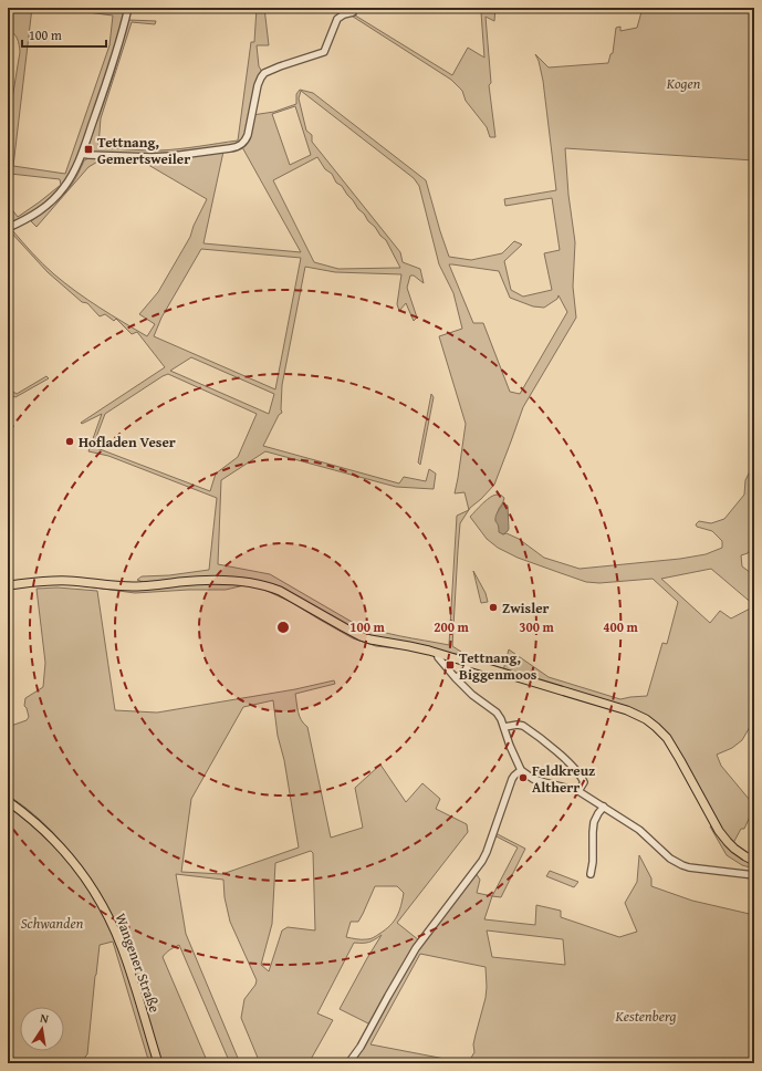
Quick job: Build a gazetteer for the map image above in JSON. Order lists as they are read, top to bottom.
{
  "streets": {
    "main road": ["Wangener Straße"]
  },
  "parks": ["Kogen", "Schwanden", "Kestenberg"],
  "places": {
    "transit": ["Tettnang, Gemertsweiler", "Tettnang, Biggenmoos"],
    "other": ["Hofladen Veser", "Zwisler", "Feldkreuz Altherr"]
  },
  "scale_bar": "100 m",
  "north": "top",
  "rings": [
    "100 m",
    "200 m",
    "300 m",
    "400 m"
  ]
}
